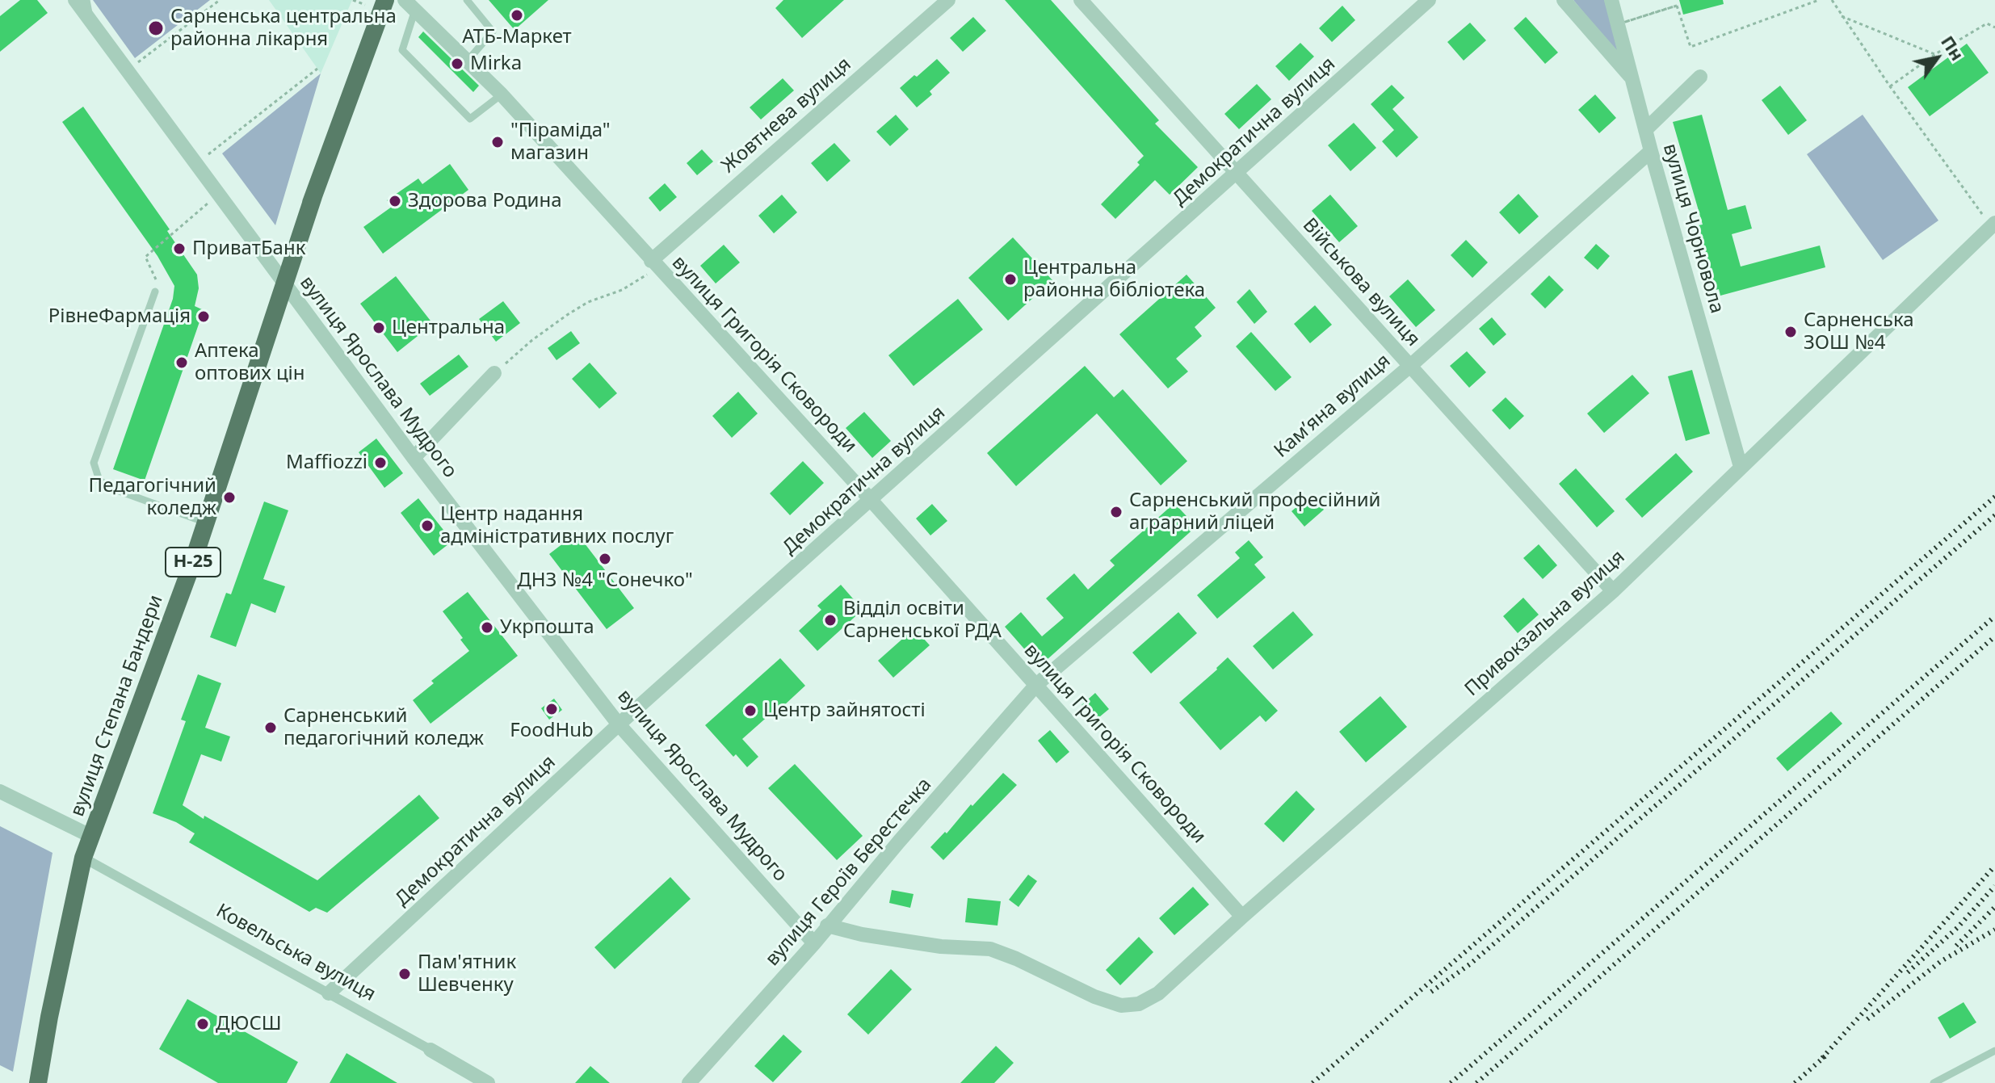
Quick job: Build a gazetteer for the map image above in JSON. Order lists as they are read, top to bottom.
{
  "streets": {
    "main road": ["Н-25", "вулиця Степана Бандери"],
    "street": [
      "Жовтнева вулиця",
      "Демократична вулиця",
      "вулиця Чорновола",
      "Військова вулиця",
      "вулиця Григорія Сковороди",
      "вулиця Ярослава Мудрого",
      "Камʼяна вулиця",
      "Привокзальна вулиця",
      "вулиця Героїв Берестечка",
      "Ковельська вулиця"
    ]
  },
  "crossings": [
    ["Жовтнева вулиця", "вулиця Григорія Сковороди"],
    ["Демократична вулиця", "Військова вулиця"],
    ["Демократична вулиця", "вулиця Григорія Сковороди"],
    ["Демократична вулиця", "вулиця Ярослава Мудрого"],
    ["Демократична вулиця", "Ковельська вулиця"],
    ["вулиця Чорновола", "Камʼяна вулиця"],
    ["вулиця Чорновола", "Привокзальна вулиця"],
    ["Військова вулиця", "Камʼяна вулиця"],
    ["Військова вулиця", "Привокзальна вулиця"],
    ["вулиця Григорія Сковороди", "Камʼяна вулиця"],
    ["вулиця Григорія Сковороди", "Привокзальна вулиця"],
    ["вулиця Григорія Сковороди", "вулиця Героїв Берестечка"],
    ["вулиця Ярослава Мудрого", "вулиця Степана Бандери"],
    ["вулиця Ярослава Мудрого", "вулиця Героїв Берестечка"],
    ["Камʼяна вулиця", "вулиця Героїв Берестечка"],
    ["Привокзальна вулиця", "вулиця Героїв Берестечка"],
    ["вулиця Степана Бандери", "Ковельська вулиця"]
  ],
  "places": [
    "АТБ-Маркет",
    "Сарненська центральна районна лікарня",
    "Mirka",
    "\"Піраміда\" магазин",
    "Здорова Родина",
    "ПриватБанк",
    "Центральна районна бібліотека",
    "РівнеФармація",
    "Центральна",
    "Сарненська ЗОШ №4",
    "Аптека оптових цін",
    "Maffiozzi",
    "Педагогічний коледж",
    "Сарненський професійний аграрний ліцей",
    "Центр надання адміністративних послуг",
    "ДНЗ №4 \"Сонечко\"",
    "Відділ освіти Сарненської РДА",
    "Укрпошта",
    "FoodHub",
    "Центр зайнятості",
    "Сарненський педагогічний коледж",
    "Пам'ятник Шевченку",
    "ДЮСШ"
  ],
  "north": "top right"
}
